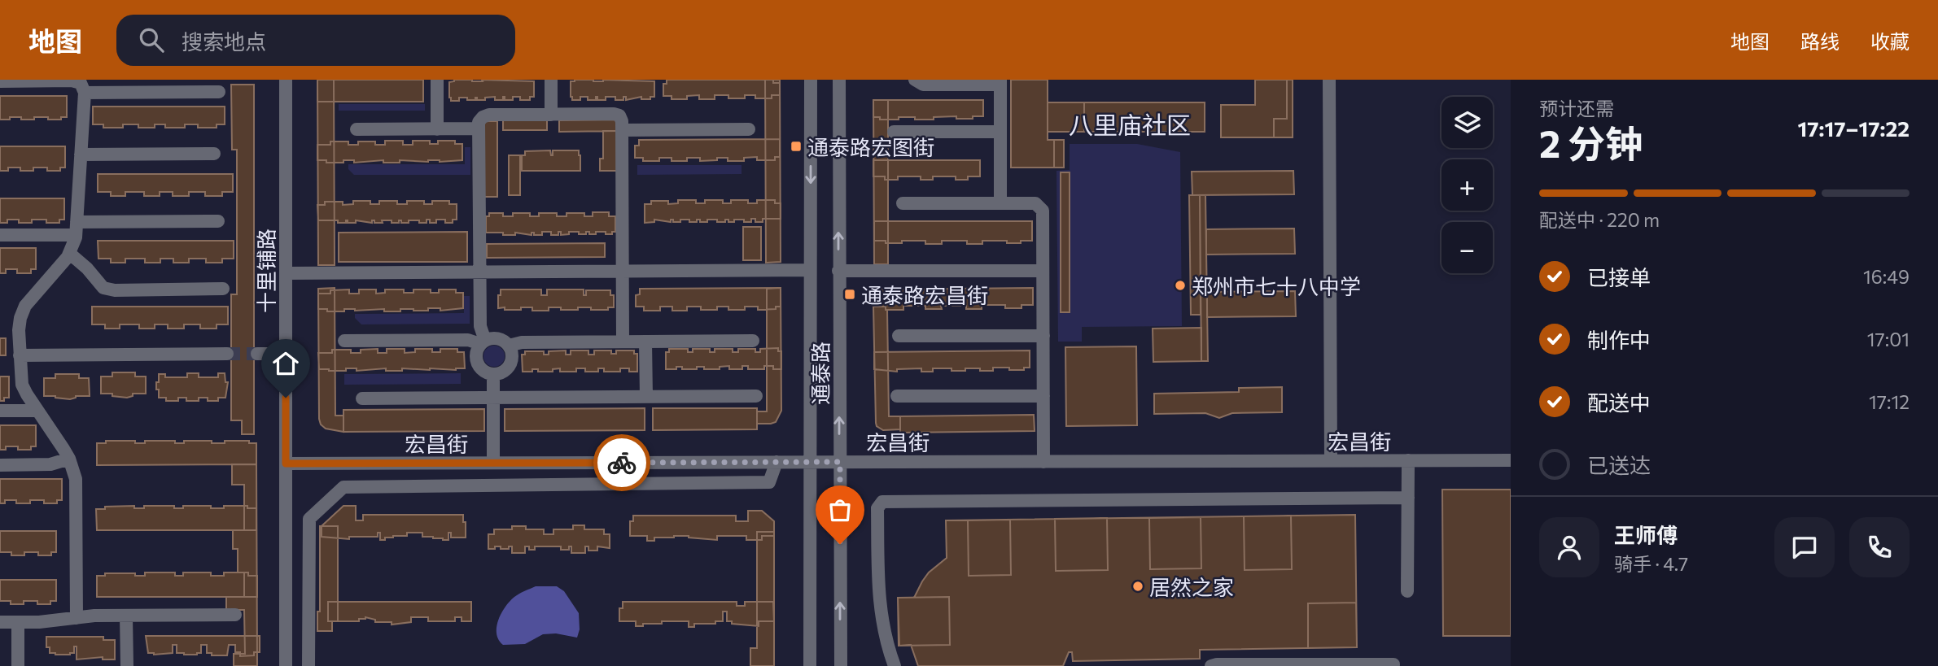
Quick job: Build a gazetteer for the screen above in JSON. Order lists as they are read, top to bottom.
{
  "streets": {
    "street": ["十里铺路", "通泰路", "宏昌街"]
  },
  "crossings": [
    ["十里铺路", "宏昌街"],
    ["通泰路", "宏昌街"]
  ],
  "districts": ["八里庙社区"],
  "places": {
    "transit": ["通泰路宏图街", "通泰路宏昌街"],
    "other": ["郑州市七十八中学", "居然之家"]
  },
  "page": {
    "header": "地图",
    "search": "搜索地点",
    "nav": ["地图", "路线", "收藏"],
    "heading": ["2 分钟", "预计还需", "17:17–17:22"],
    "panel": ["王师傅", "骑手 · 4.7"],
    "map_buttons": ["+", "−"],
    "bar": "配送中 · 220 m",
    "list": [
      ["已接单", "16:49"],
      ["制作中", "17:01"],
      ["配送中", "17:12"],
      "已送达"
    ]
  }
}
